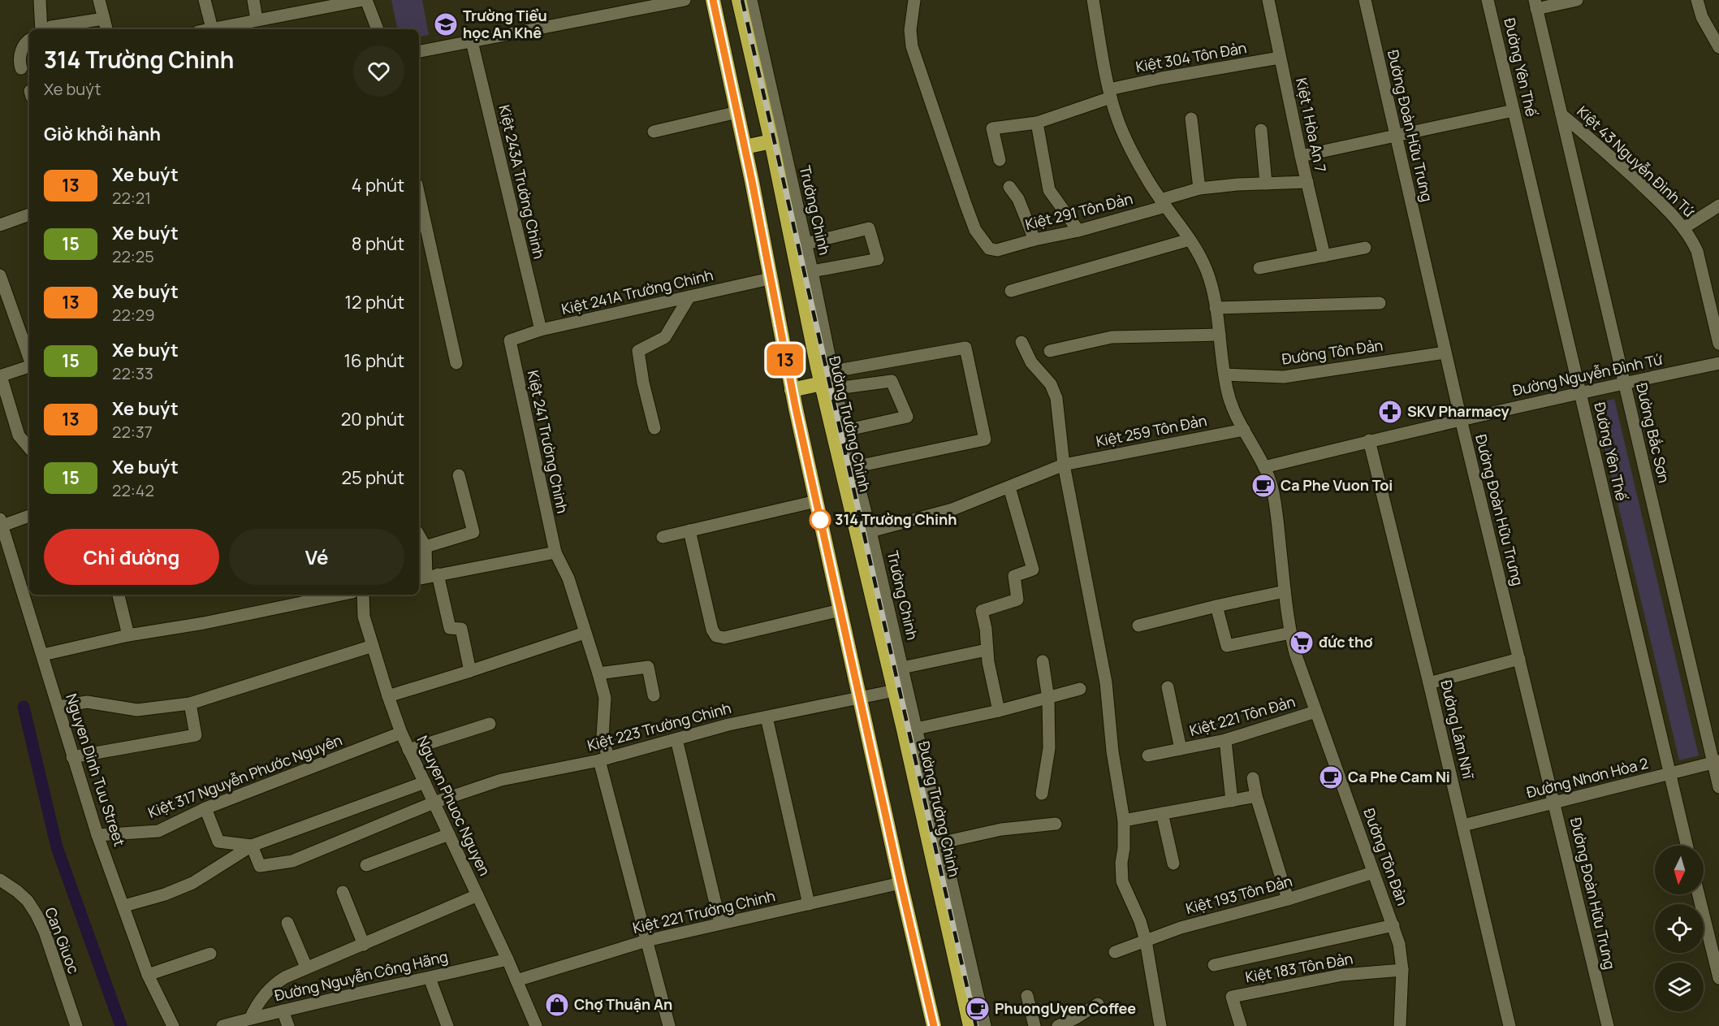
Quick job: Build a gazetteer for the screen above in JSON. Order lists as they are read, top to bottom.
{
  "streets": {
    "highway": ["Đường Trường Chinh"],
    "street": [
      "Kiệt 304 Tôn Đản",
      "Đường Yên Thế",
      "Kiệt 1 Hòa An 7",
      "Đường Đoàn Hữu Trưng",
      "Kiệt 43 Nguyễn Đình Tứ",
      "Kiệt 243A Trường Chinh",
      "Trường Chinh",
      "Kiệt 291 Tôn Đản",
      "Kiệt 241A Trường Chinh",
      "Đường Tôn Đản",
      "Đường Nguyễn Đình Tứ",
      "Kiệt 259 Tôn Đản",
      "Đường Bắc Sơn",
      "Kiệt 241 Trường Chinh",
      "Kiệt 221 Tôn Đản",
      "Kiệt 223 Trường Chinh",
      "Đường Lâm Nhĩ",
      "Nguyen Dinh Tuu Street",
      "Kiệt 317 Nguyễn Phước Nguyên",
      "Đường Nhơn Hòa 2",
      "Nguyen Phuoc Nguyen",
      "Kiệt 193 Tôn Đản",
      "Kiệt 221 Trường Chinh",
      "Can Giuoc",
      "Kiệt 183 Tôn Đản",
      "Đường Nguyễn Công Hãng"
    ]
  },
  "crossings": [
    ["Kiệt 304 Tôn Đản", "Kiệt 1 Hòa An 7"],
    ["Kiệt 304 Tôn Đản", "Đường Tôn Đản"],
    ["Đường Yên Thế", "Đường Nguyễn Đình Tứ"],
    ["Đường Yên Thế", "Đường Nhơn Hòa 2"],
    ["Kiệt 1 Hòa An 7", "Kiệt 291 Tôn Đản"],
    ["Đường Đoàn Hữu Trưng", "Đường Tôn Đản"],
    ["Đường Đoàn Hữu Trưng", "Đường Nguyễn Đình Tứ"],
    ["Đường Đoàn Hữu Trưng", "Đường Nhơn Hòa 2"],
    ["Kiệt 43 Nguyễn Đình Tứ", "Đường Bắc Sơn"],
    ["Kiệt 243A Trường Chinh", "Kiệt 241A Trường Chinh"],
    ["Trường Chinh", "Đường Trường Chinh"],
    ["Trường Chinh", "Kiệt 259 Tôn Đản"],
    ["Kiệt 291 Tôn Đản", "Đường Tôn Đản"],
    ["Kiệt 241A Trường Chinh", "Kiệt 241 Trường Chinh"],
    ["Đường Tôn Đản", "Đường Nguyễn Đình Tứ"],
    ["Đường Tôn Đản", "Kiệt 259 Tôn Đản"],
    ["Đường Tôn Đản", "Kiệt 221 Tôn Đản"],
    ["Đường Tôn Đản", "Kiệt 193 Tôn Đản"],
    ["Đường Tôn Đản", "Kiệt 183 Tôn Đản"],
    ["Đường Nguyễn Đình Tứ", "Đường Bắc Sơn"],
    ["Đường Nguyễn Đình Tứ", "Đường Lâm Nhĩ"],
    ["Đường Trường Chinh", "Kiệt 223 Trường Chinh"],
    ["Đường Bắc Sơn", "Đường Nhơn Hòa 2"],
    ["Kiệt 241 Trường Chinh", "Kiệt 223 Trường Chinh"],
    ["Kiệt 241 Trường Chinh", "Kiệt 221 Trường Chinh"],
    ["Kiệt 223 Trường Chinh", "Nguyen Phuoc Nguyen"],
    ["Đường Lâm Nhĩ", "Đường Nhơn Hòa 2"],
    ["Nguyen Dinh Tuu Street", "Kiệt 317 Nguyễn Phước Nguyên"],
    ["Kiệt 317 Nguyễn Phước Nguyên", "Nguyen Phuoc Nguyen"],
    ["Nguyen Phuoc Nguyen", "Kiệt 221 Trường Chinh"],
    ["Nguyen Phuoc Nguyen", "Đường Nguyễn Công Hãng"]
  ],
  "places": {
    "school or university": ["Trường Tiểu học An Khê"],
    "pharmacy": ["SKV Pharmacy"],
    "cafe": ["Ca Phe Vuon Toi", "Ca Phe Cam Ni", "PhuongUyen Coffee"],
    "other": ["314 Trường Chinh"],
    "supermarket": ["đức thơ"],
    "shop": ["Chợ Thuận An"]
  },
  "lines": ["bus line 13"],
  "north": "bottom",
  "page": {
    "on_map": "13",
    "heading": [
      ["314 Trường Chinh", "Xe buýt"],
      "Giờ khởi hành"
    ],
    "list": [
      {
        "mark": "13",
        "name": "Xe buýt",
        "note": "22:21",
        "value": "4 phút"
      },
      {
        "mark": "15",
        "name": "Xe buýt",
        "note": "22:25",
        "value": "8 phút"
      },
      {
        "mark": "13",
        "name": "Xe buýt",
        "note": "22:29",
        "value": "12 phút"
      },
      {
        "mark": "15",
        "name": "Xe buýt",
        "note": "22:33",
        "value": "16 phút"
      },
      {
        "mark": "13",
        "name": "Xe buýt",
        "note": "22:37",
        "value": "20 phút"
      },
      {
        "mark": "15",
        "name": "Xe buýt",
        "note": "22:42",
        "value": "25 phút"
      }
    ],
    "buttons": ["Chỉ đường", "Vé"]
  }
}
